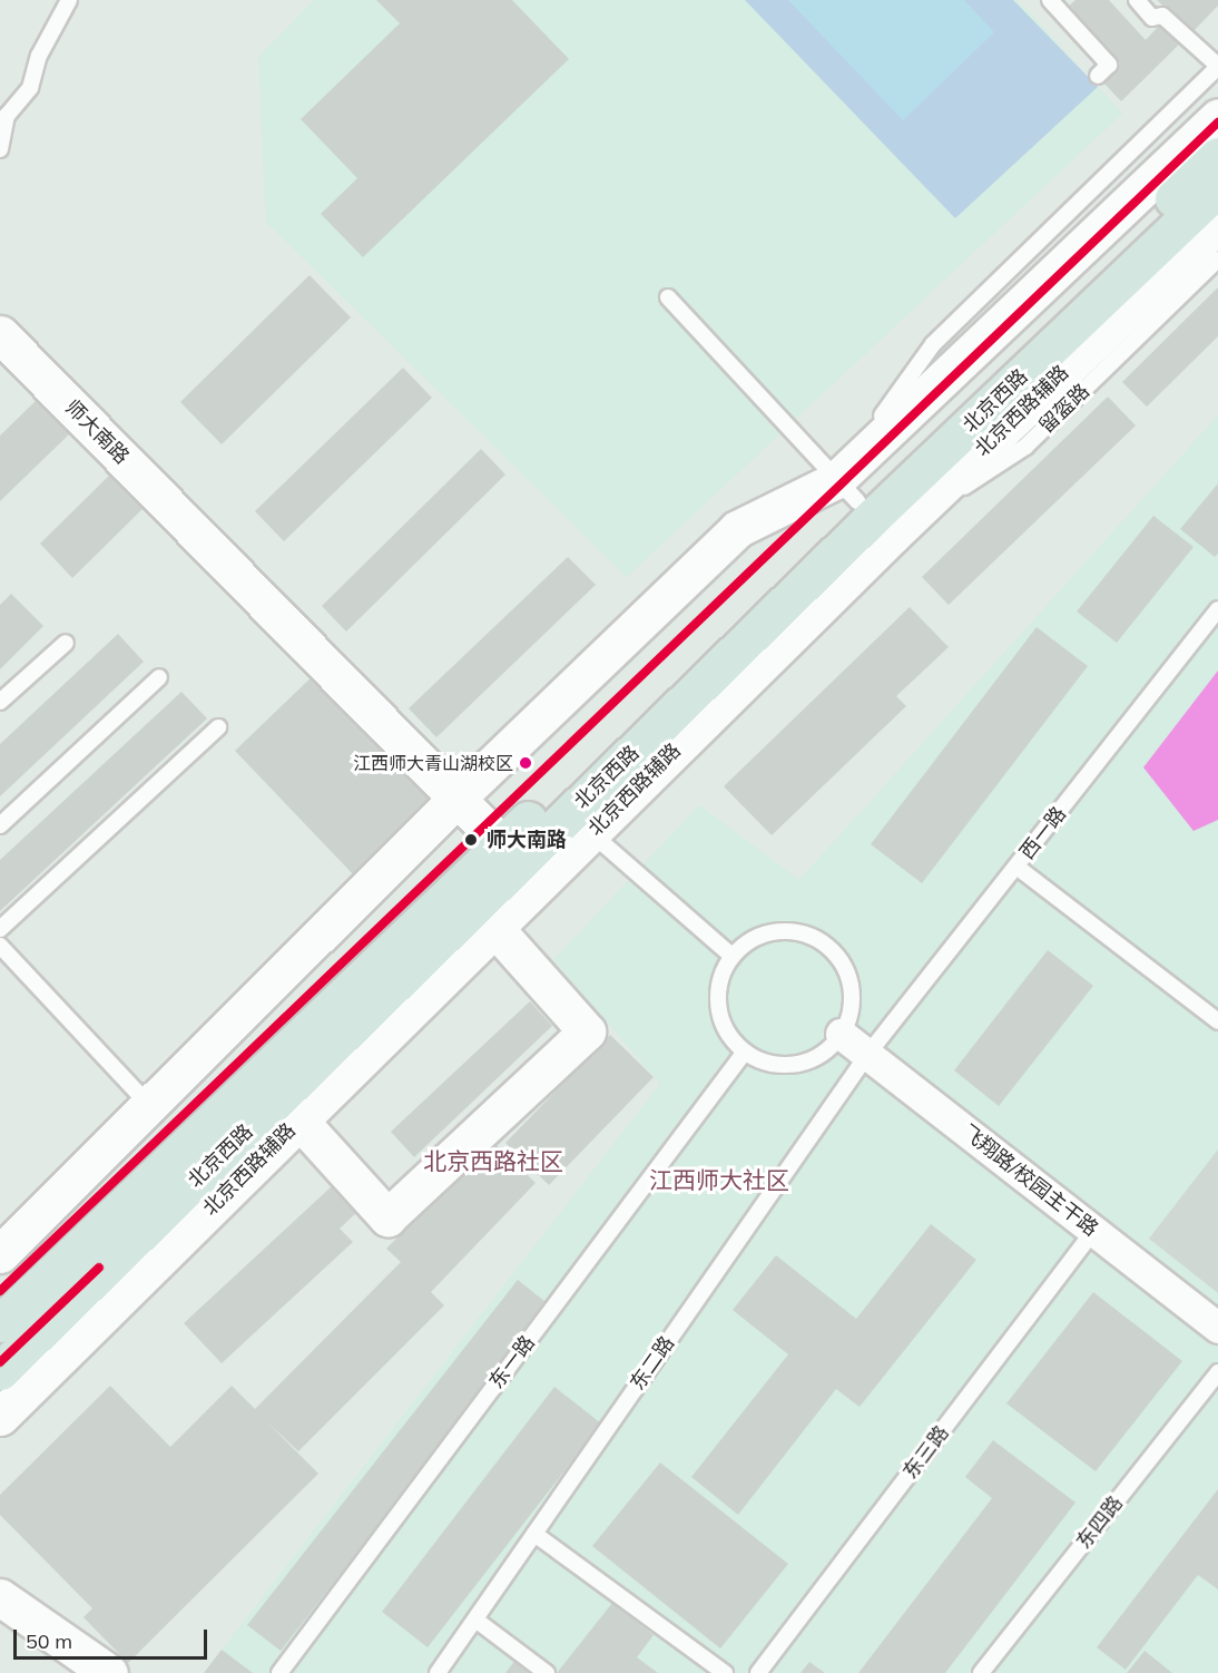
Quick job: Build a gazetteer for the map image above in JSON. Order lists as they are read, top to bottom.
{
  "streets": {
    "main road": ["北京西路", "北京西路辅路", "师大南路"],
    "street": ["飞翔路/校园主干路"],
    "lane": [
      "留盔路",
      "西一路",
      "东一路",
      "东二路",
      "东三路",
      "东四路"
    ]
  },
  "crossings": [
    ["北京西路", "北京西路辅路"],
    ["北京西路", "师大南路"],
    ["留盔路", "北京西路辅路"],
    ["西一路", "飞翔路/校园主干路"],
    ["西一路", "东二路"],
    ["飞翔路/校园主干路", "东一路"],
    ["飞翔路/校园主干路", "东二路"],
    ["飞翔路/校园主干路", "东三路"]
  ],
  "districts": ["北京西路社区", "江西师大社区"],
  "places": ["江西师大青山湖校区", "师大南路"],
  "scale_bar": "50 m"
}
